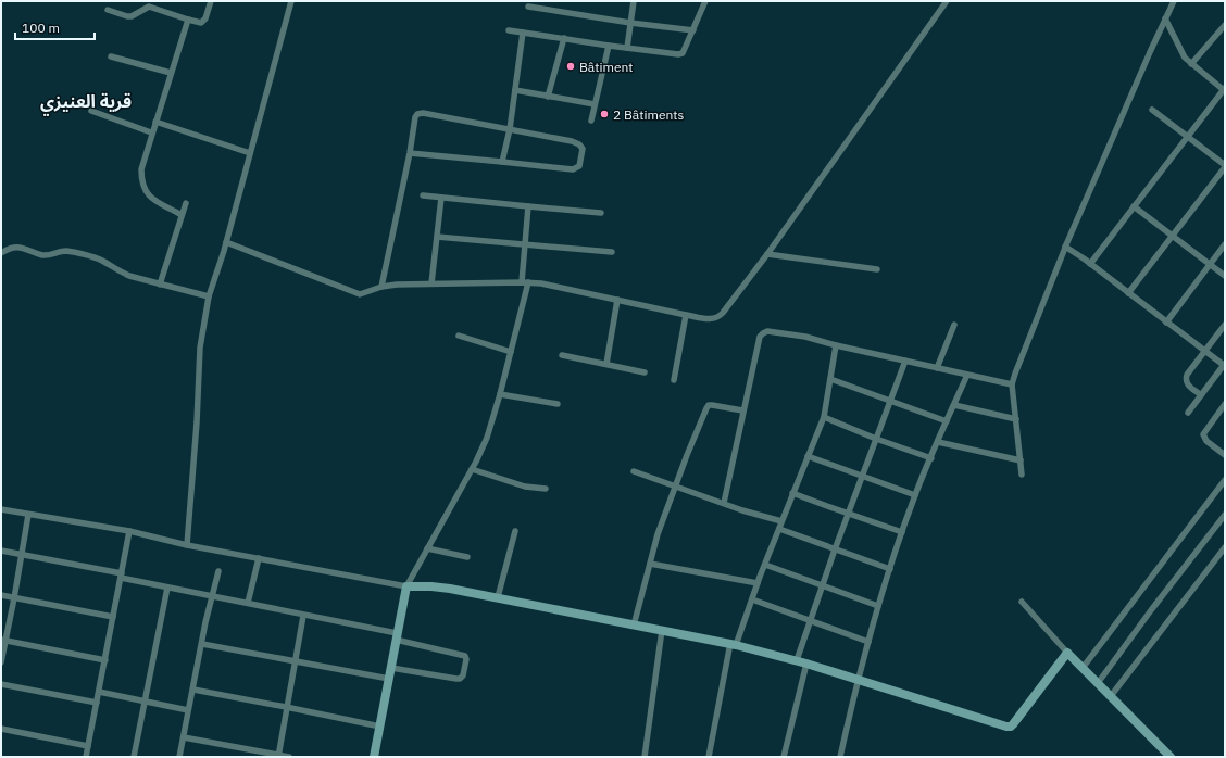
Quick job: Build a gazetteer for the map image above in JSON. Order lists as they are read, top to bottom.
{
  "districts": ["قرية العنيزي"],
  "places": ["Bâtiment", "2 Bâtiments"],
  "scale_bar": "100 m"
}
